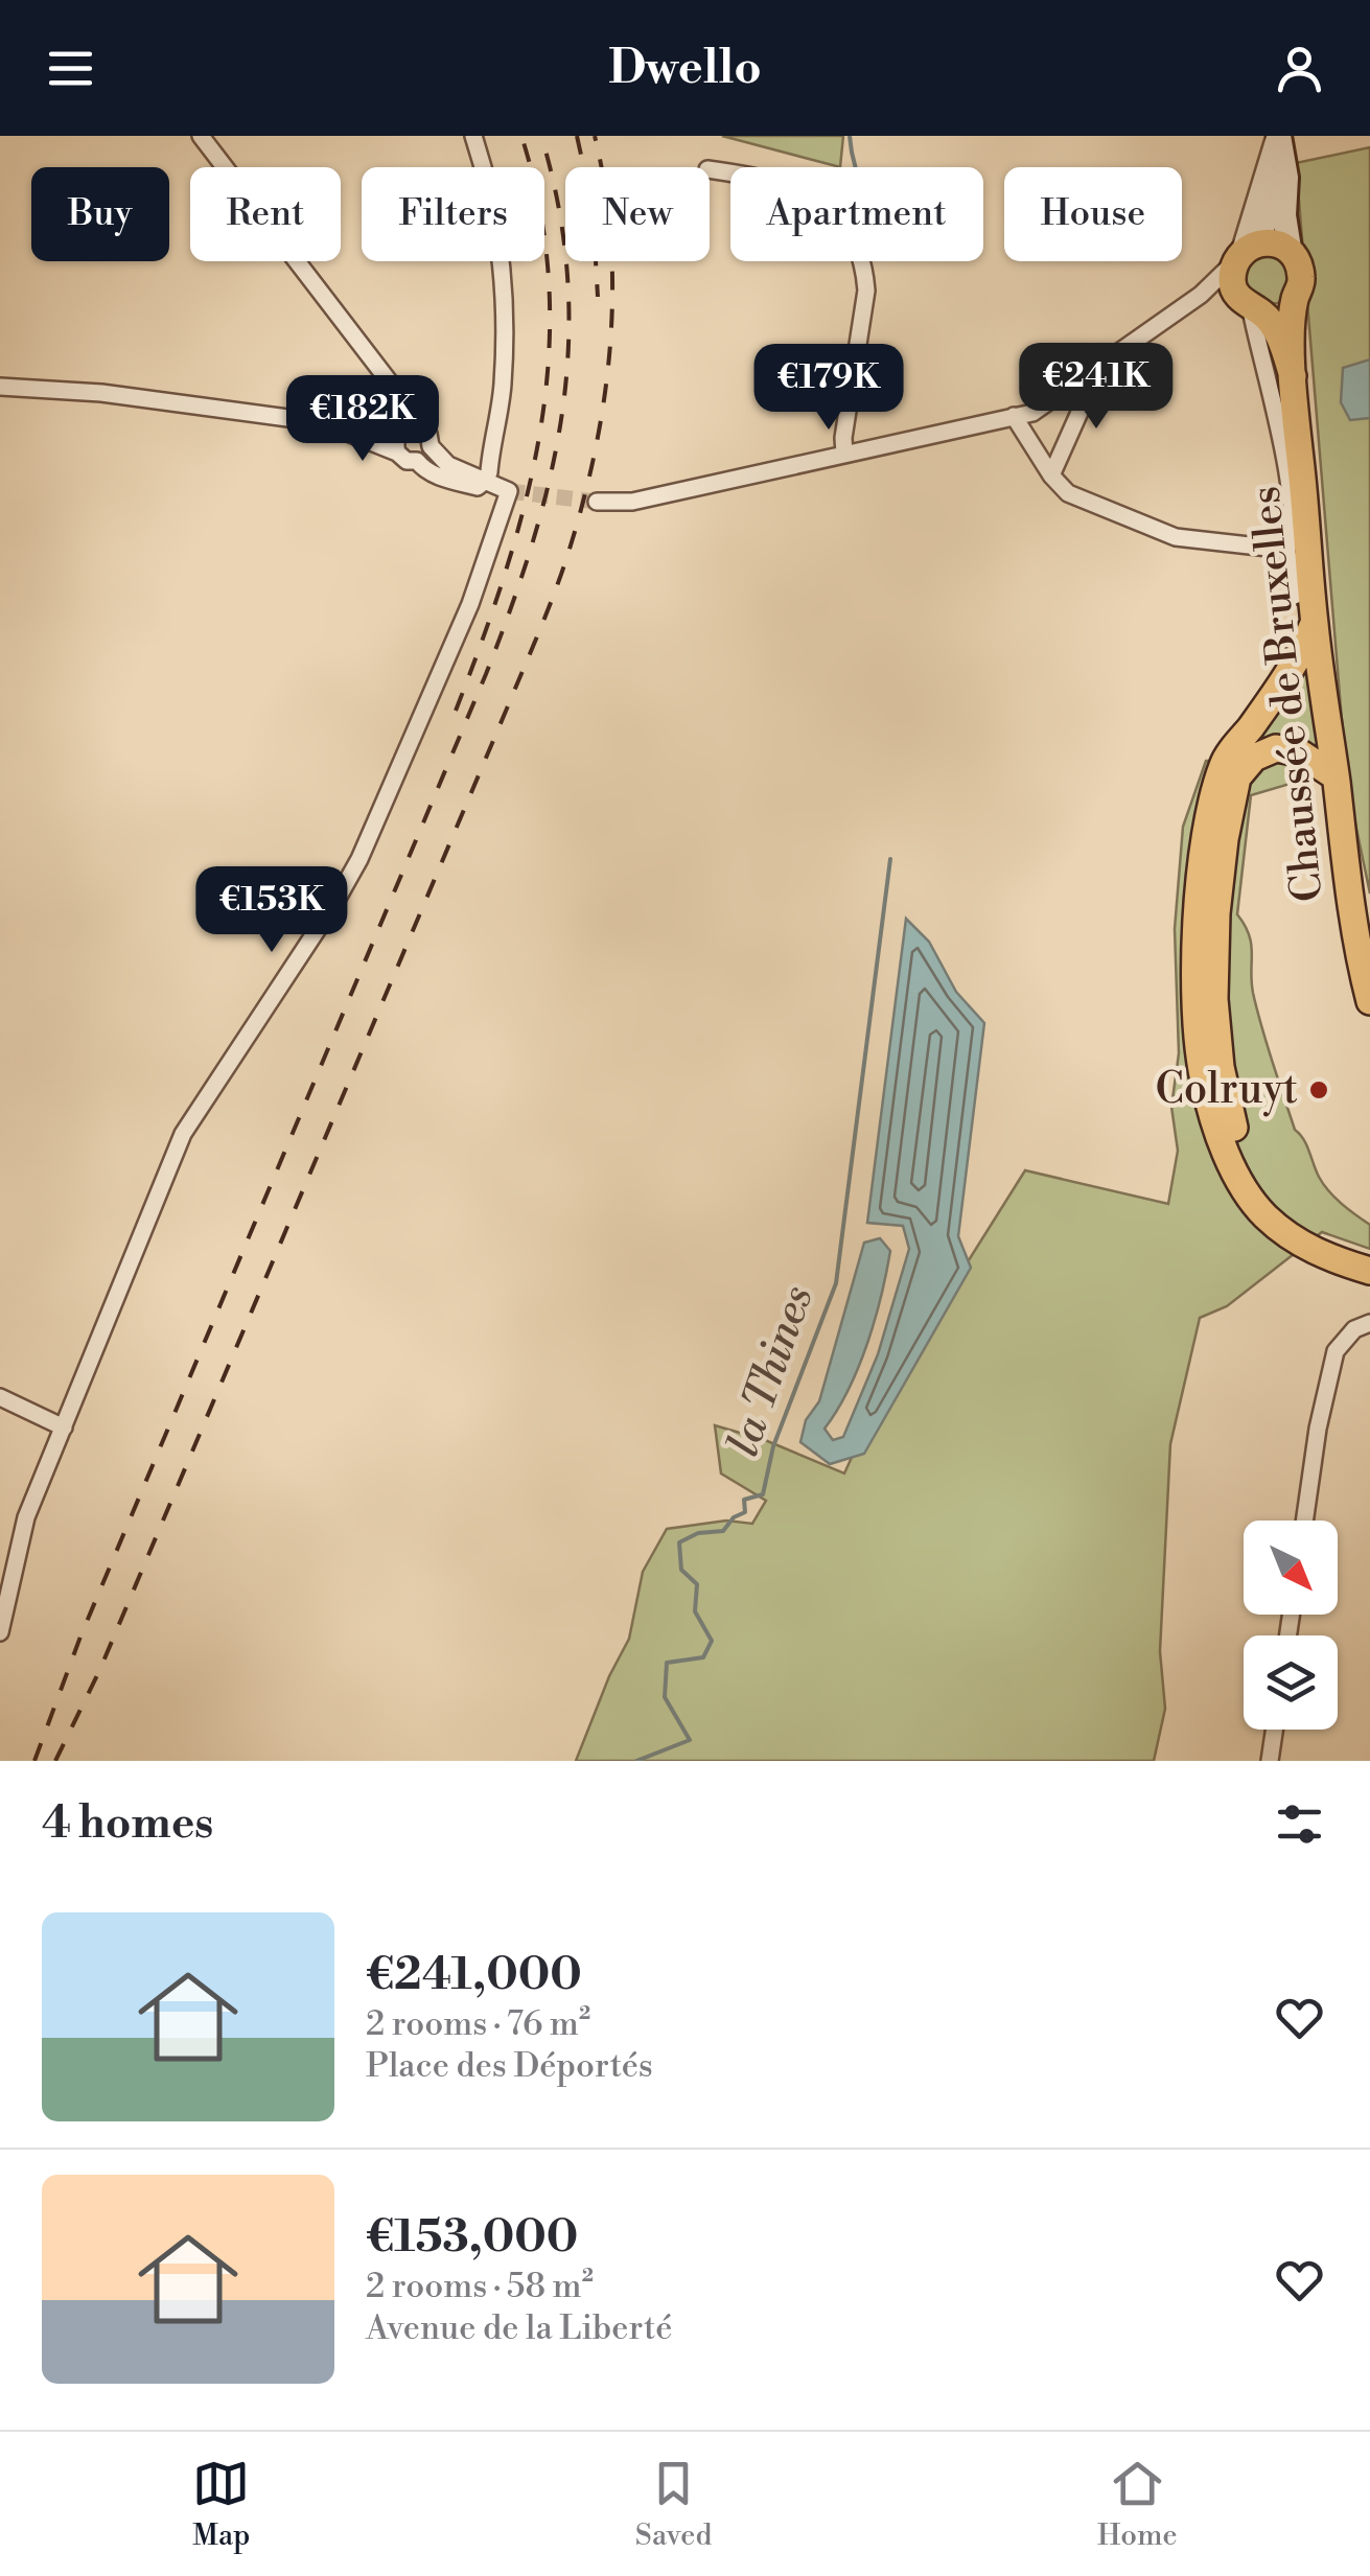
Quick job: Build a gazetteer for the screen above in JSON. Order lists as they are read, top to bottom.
{
  "streets": {
    "main road": ["Chaussée de Bruxelles"]
  },
  "water": ["la Thines"],
  "places": ["Colruyt"],
  "north": "bottom right",
  "page": {
    "header": "Dwello",
    "chip": [
      "Buy",
      "Rent",
      "Filters",
      "New",
      "Apartment",
      "House"
    ],
    "price": [
      "€241K",
      "€179K",
      "€182K",
      "€153K"
    ],
    "heading": "4 homes",
    "list": [
      {
        "name": "€241,000",
        "note": "2 rooms · 76 m² · Place des Déportés"
      },
      {
        "name": "€153,000",
        "note": "2 rooms · 58 m² · Avenue de la Liberté"
      }
    ],
    "tabs": ["Map", "Saved", "Home"]
  }
}
